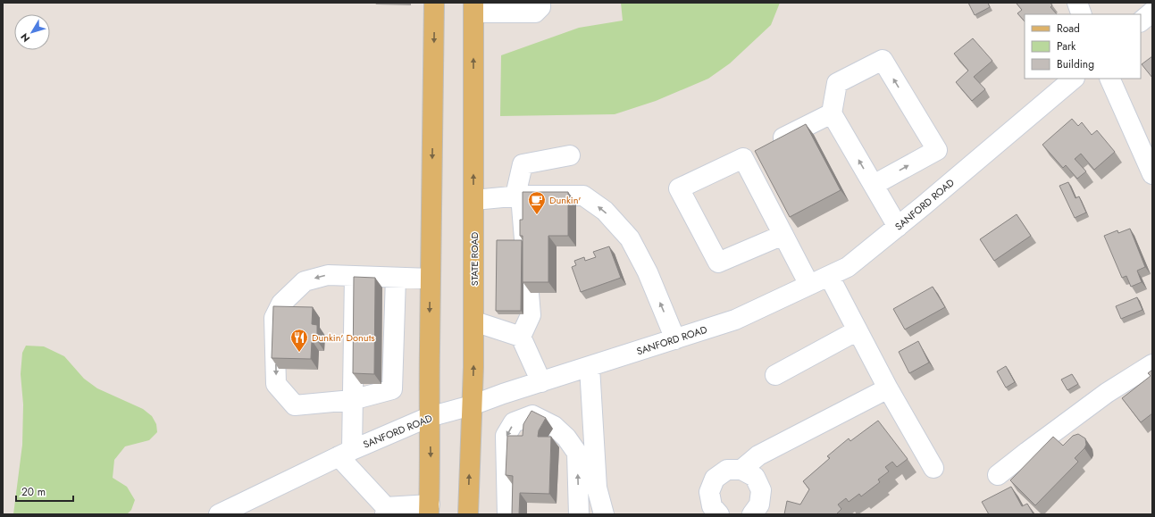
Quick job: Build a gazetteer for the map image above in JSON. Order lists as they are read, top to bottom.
{
  "streets": {
    "main road": ["STATE ROAD"],
    "street": ["SANFORD ROAD"]
  },
  "crossings": [
    ["SANFORD ROAD", "STATE ROAD"]
  ],
  "places": {
    "cafe": ["Dunkin'"],
    "restaurant": ["Dunkin' Donuts"]
  },
  "legend": ["Road", "Park", "Building"],
  "scale_bar": "20 m",
  "north": "bottom left"
}
